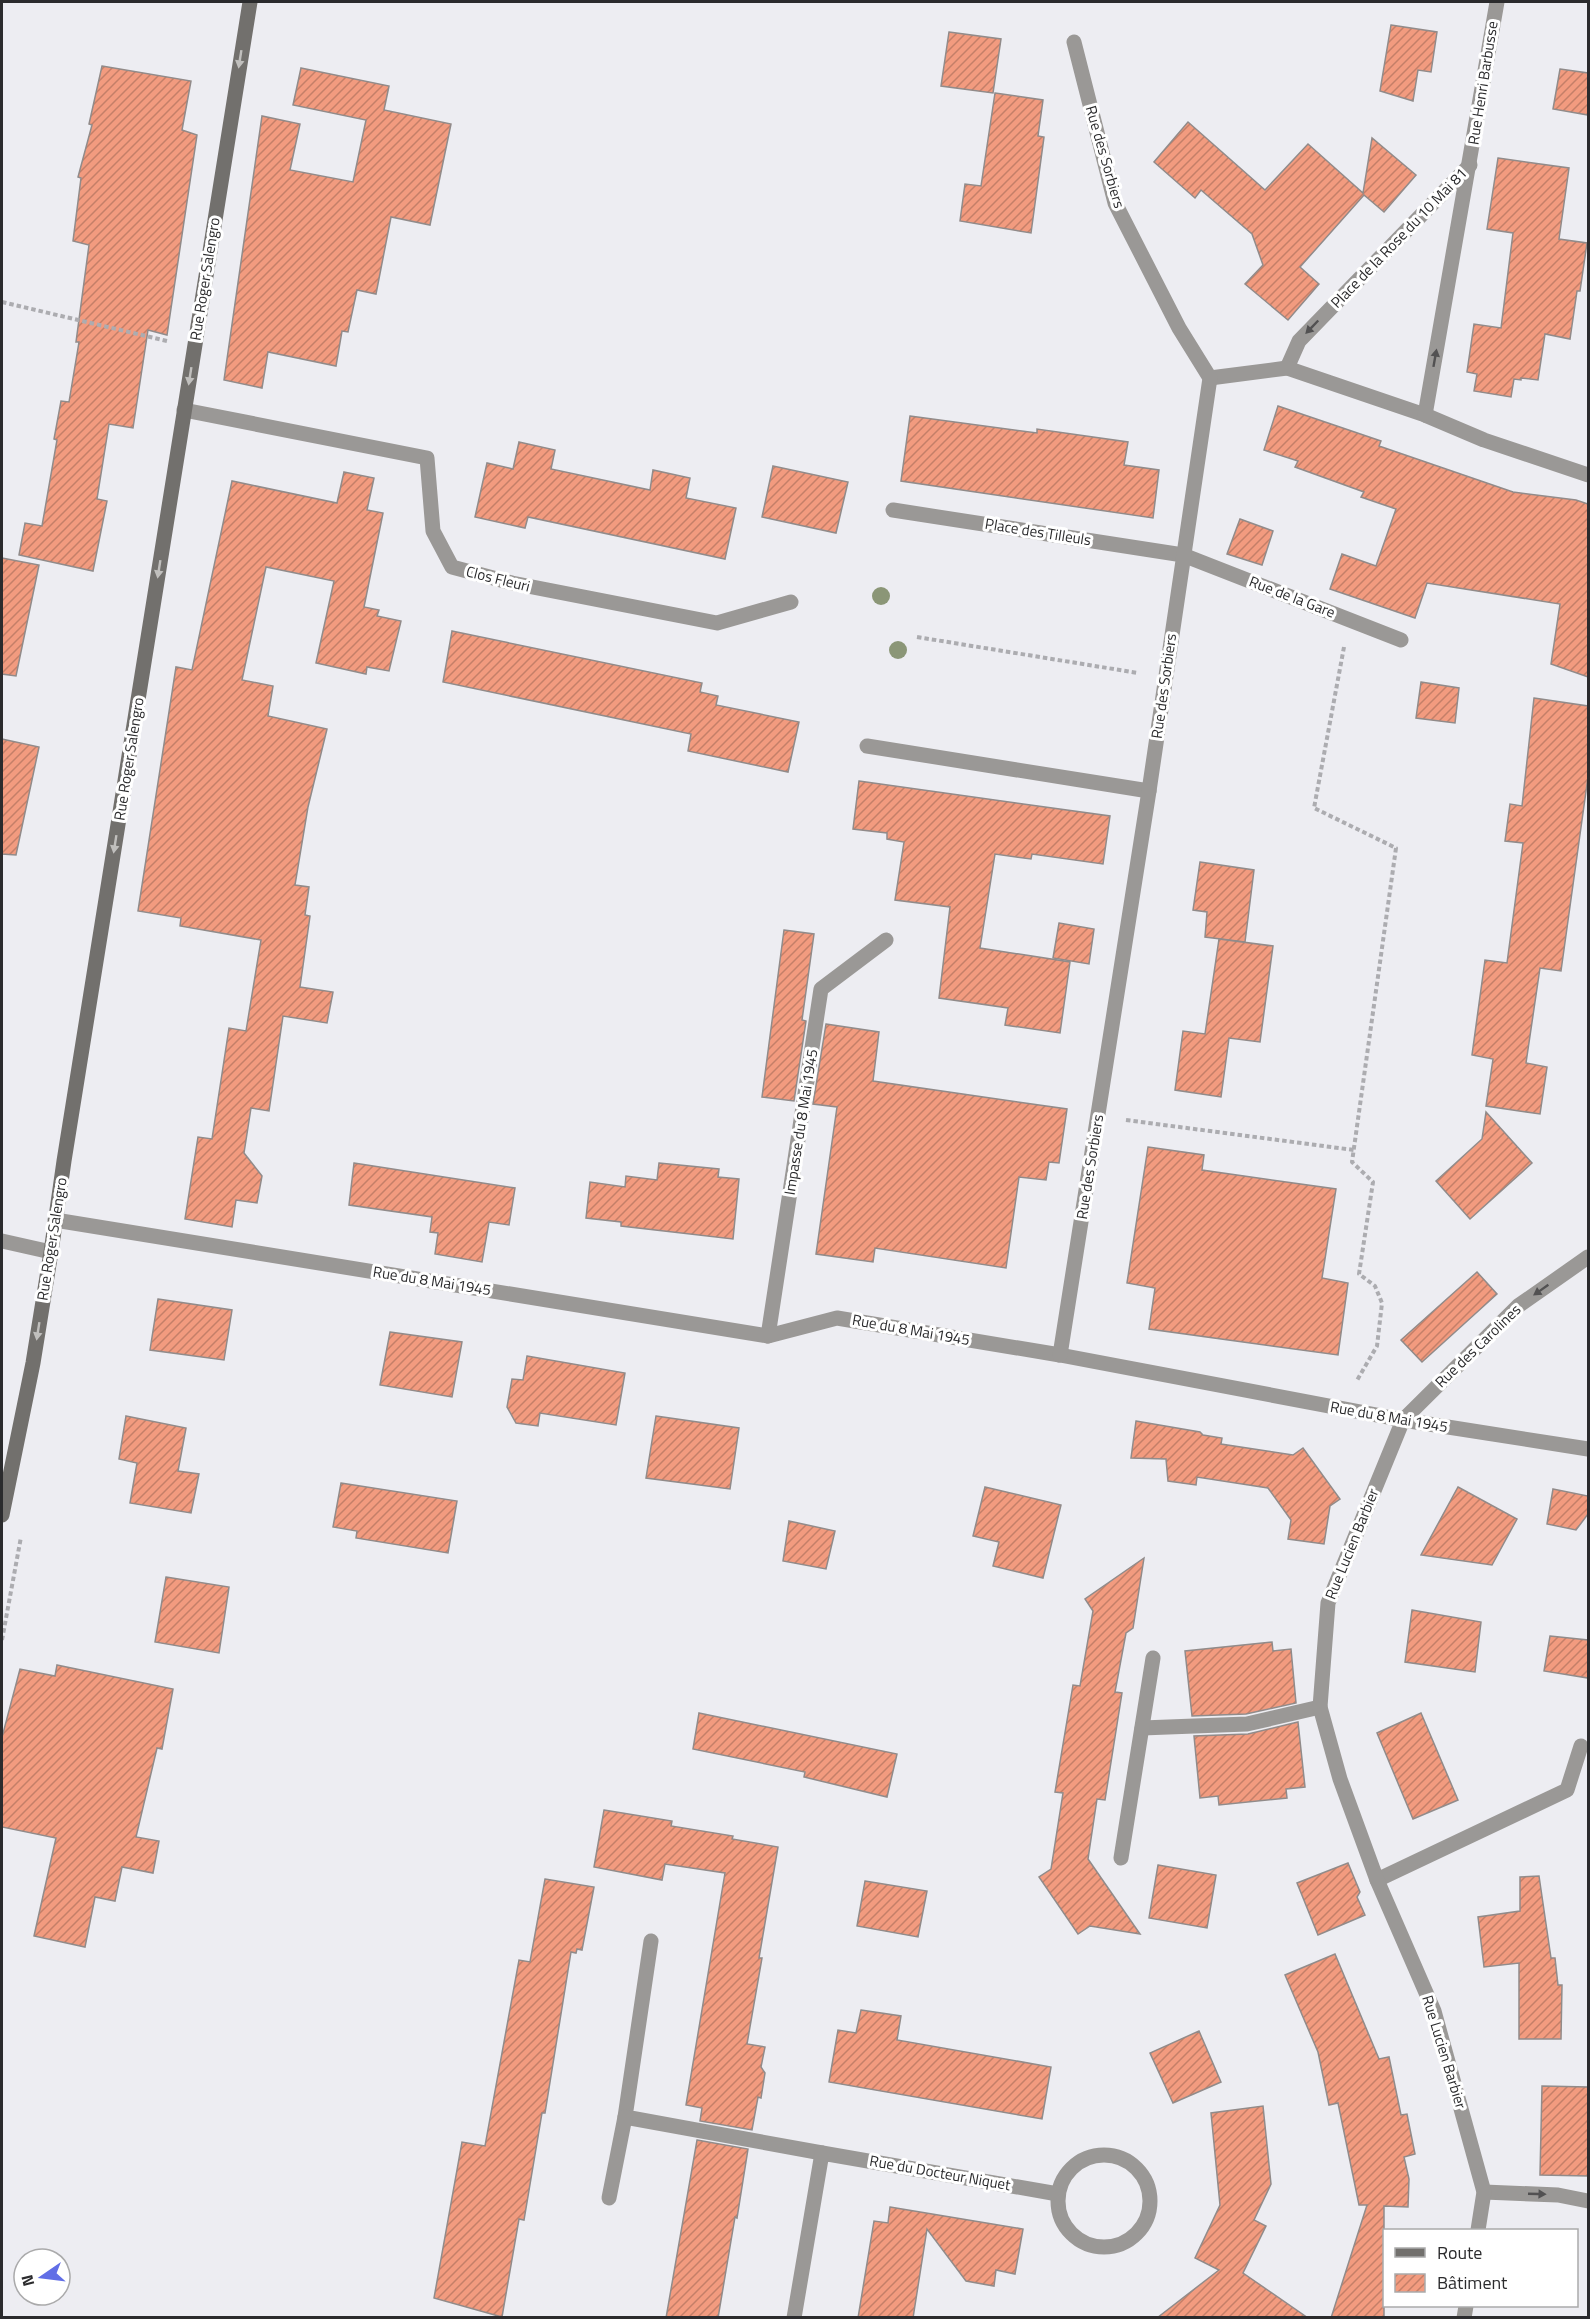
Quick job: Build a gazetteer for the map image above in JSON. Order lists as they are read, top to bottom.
{
  "streets": {
    "street": [
      "Rue Henri Barbusse",
      "Rue des Sorbiers",
      "Place de la Rose du 10 Mai 81",
      "Rue Roger Salengro",
      "Place des Tilleuls",
      "Clos Fleuri",
      "Rue de la Gare",
      "Impasse du 8 Mai 1945",
      "Rue du 8 Mai 1945",
      "Rue des Carolines",
      "Rue Lucien Barbier",
      "Rue du Docteur Niquet"
    ]
  },
  "crossings": [
    ["Rue Henri Barbusse", "Place de la Rose du 10 Mai 81"],
    ["Rue des Sorbiers", "Place des Tilleuls"],
    ["Rue des Sorbiers", "Rue de la Gare"],
    ["Rue des Sorbiers", "Rue du 8 Mai 1945"],
    ["Rue Roger Salengro", "Clos Fleuri"],
    ["Rue Roger Salengro", "Rue du 8 Mai 1945"],
    ["Place des Tilleuls", "Rue de la Gare"],
    ["Impasse du 8 Mai 1945", "Rue du 8 Mai 1945"],
    ["Rue du 8 Mai 1945", "Rue des Carolines"],
    ["Rue du 8 Mai 1945", "Rue Lucien Barbier"],
    ["Rue des Carolines", "Rue Lucien Barbier"]
  ],
  "one_way": ["Rue Roger Salengro", "Rue des Carolines"],
  "legend": ["Route", "Bâtiment"],
  "north": "left"
}
